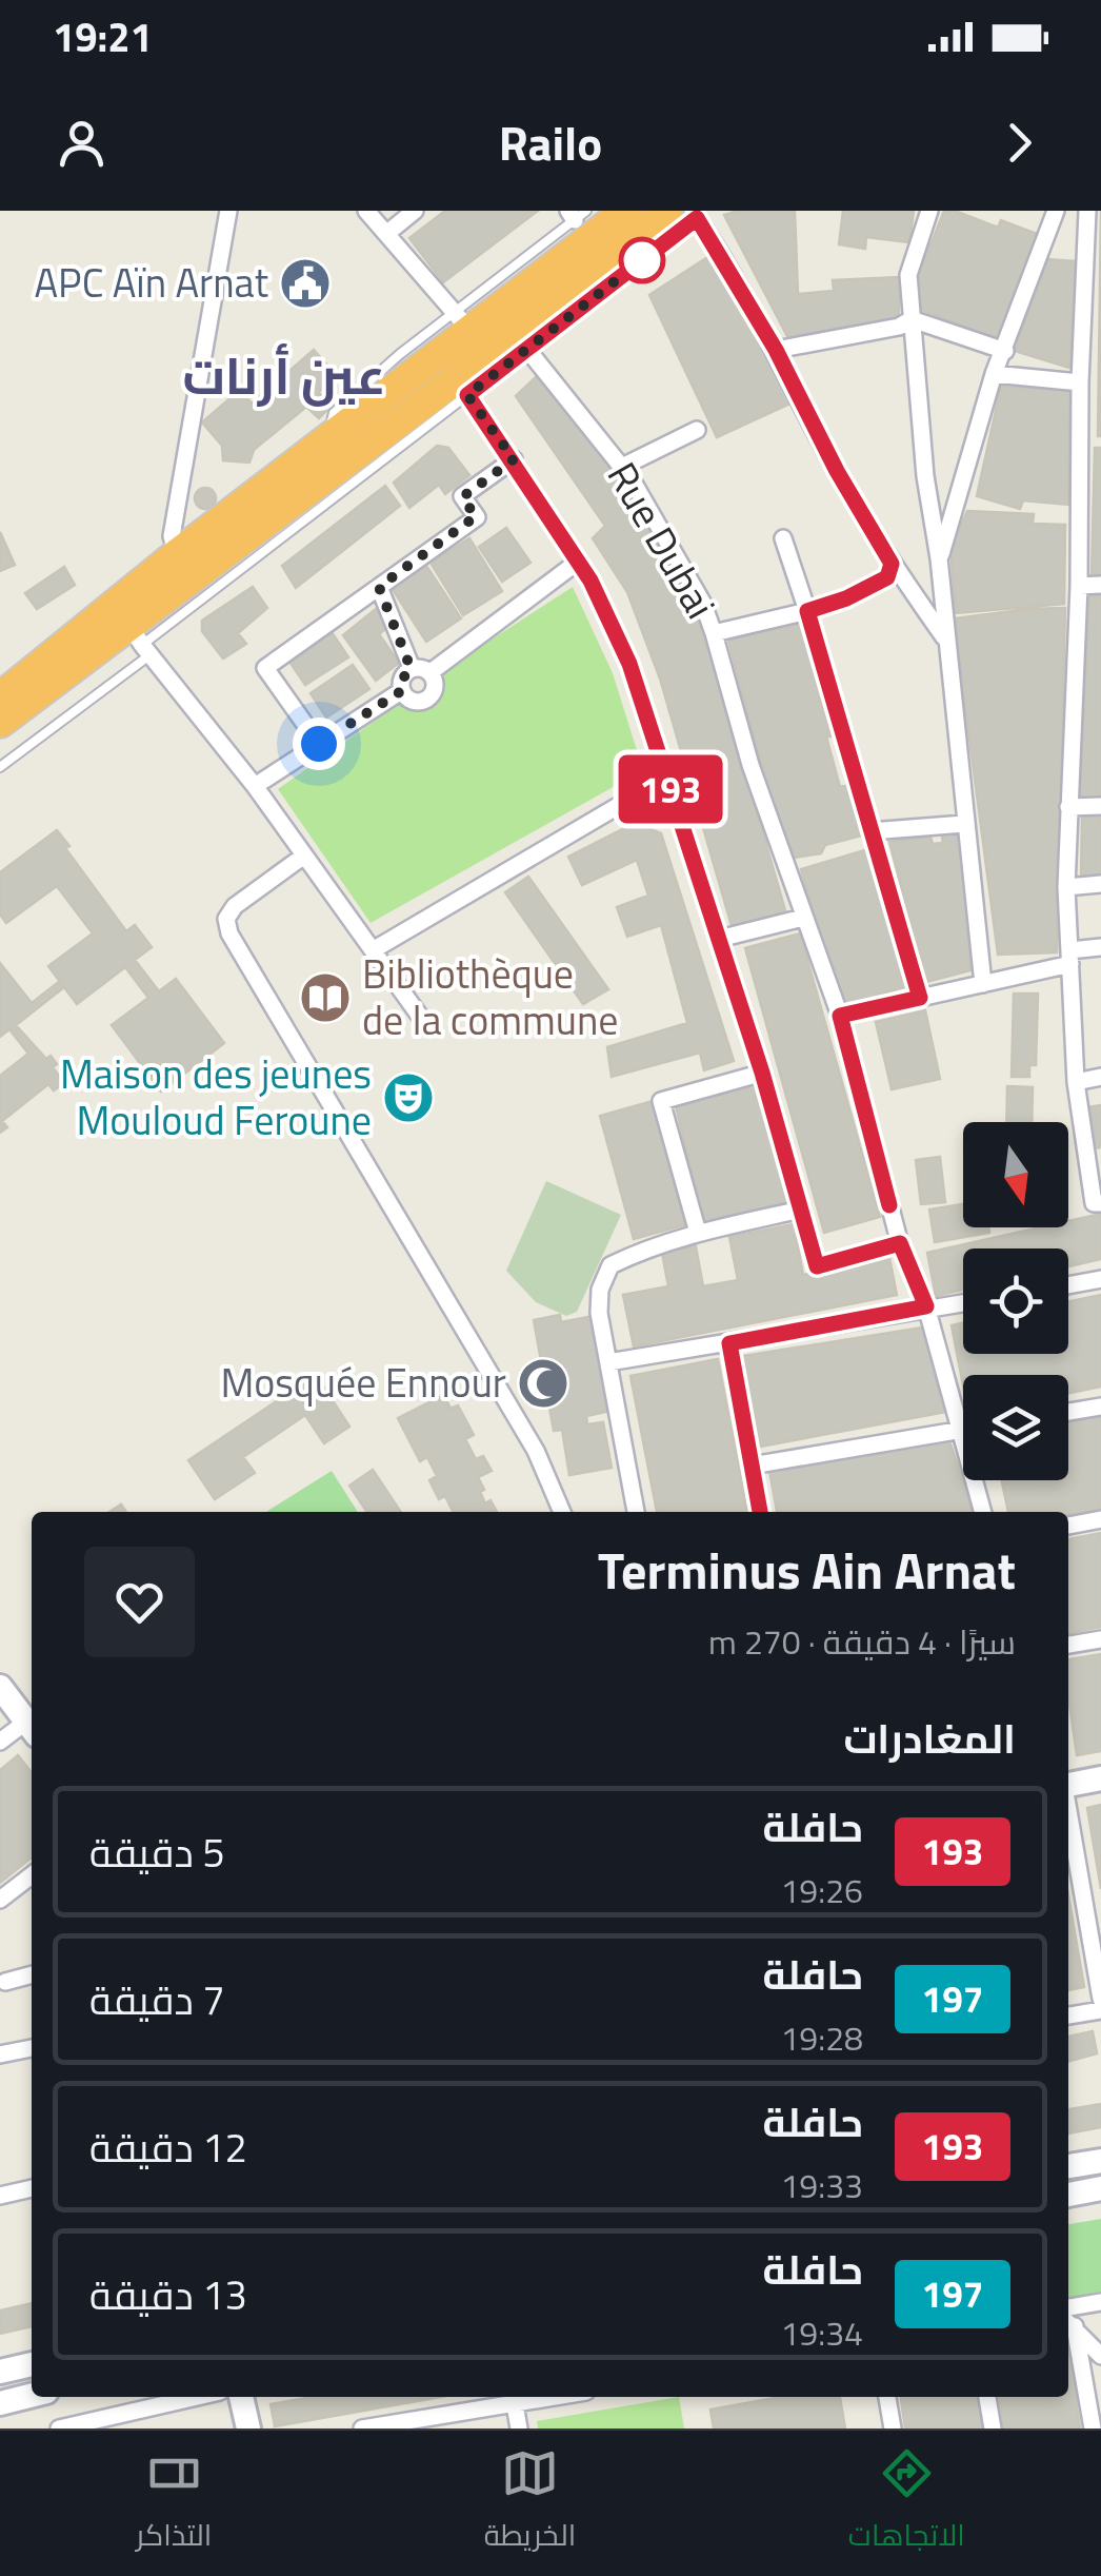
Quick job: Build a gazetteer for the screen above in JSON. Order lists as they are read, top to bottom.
{
  "streets": {
    "street": ["Rue Dubai"]
  },
  "districts": ["عين أرنات"],
  "places": {
    "public building": ["APC Aïn Arnat"],
    "library": ["Bibliothèque de la commune"],
    "theatre": ["Maison des jeunes Mouloud Feroune"],
    "mosque": ["Mosquée Ennour"]
  },
  "lines": ["bus line 193"],
  "north": "bottom",
  "page": {
    "status": "19:21",
    "header": "Railo",
    "on_map": "193",
    "heading": [
      ["Terminus Ain Arnat", "سيرًا · 4 دقيقة · 270 m"],
      "المغادرات"
    ],
    "list": [
      {
        "mark": "193",
        "name": "حافلة",
        "note": "19:26",
        "value": "5 دقيقة"
      },
      {
        "mark": "197",
        "name": "حافلة",
        "note": "19:28",
        "value": "7 دقيقة"
      },
      {
        "mark": "193",
        "name": "حافلة",
        "note": "19:33",
        "value": "12 دقيقة"
      },
      {
        "mark": "197",
        "name": "حافلة",
        "note": "19:34",
        "value": "13 دقيقة"
      }
    ],
    "tabs": ["الاتجاهات", "الخريطة", "التذاكر"]
  }
}
